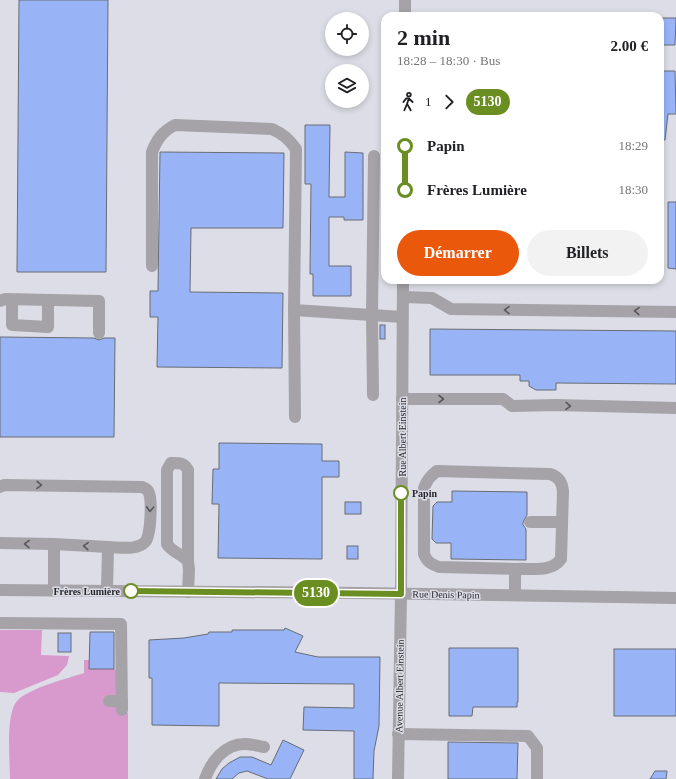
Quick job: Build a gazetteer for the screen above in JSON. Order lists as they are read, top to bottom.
{
  "streets": {
    "street": ["Rue Albert Einstein", "Rue Denis Papin", "Avenue Albert Einstein"]
  },
  "crossings": [
    ["Rue Albert Einstein", "Rue Denis Papin"],
    ["Rue Albert Einstein", "Avenue Albert Einstein"],
    ["Rue Denis Papin", "Avenue Albert Einstein"]
  ],
  "places": ["Papin", "Frères Lumière"],
  "lines": ["bus line 5130"],
  "page": {
    "on_map": "5130",
    "heading": ["2 min", "18:28 – 18:30 · Bus", "2.00 €"],
    "legs": ["1", "5130"],
    "list": [
      {
        "name": "Papin",
        "value": "18:29"
      },
      {
        "name": "Frères Lumière",
        "value": "18:30"
      }
    ],
    "buttons": ["Démarrer", "Billets"]
  }
}
